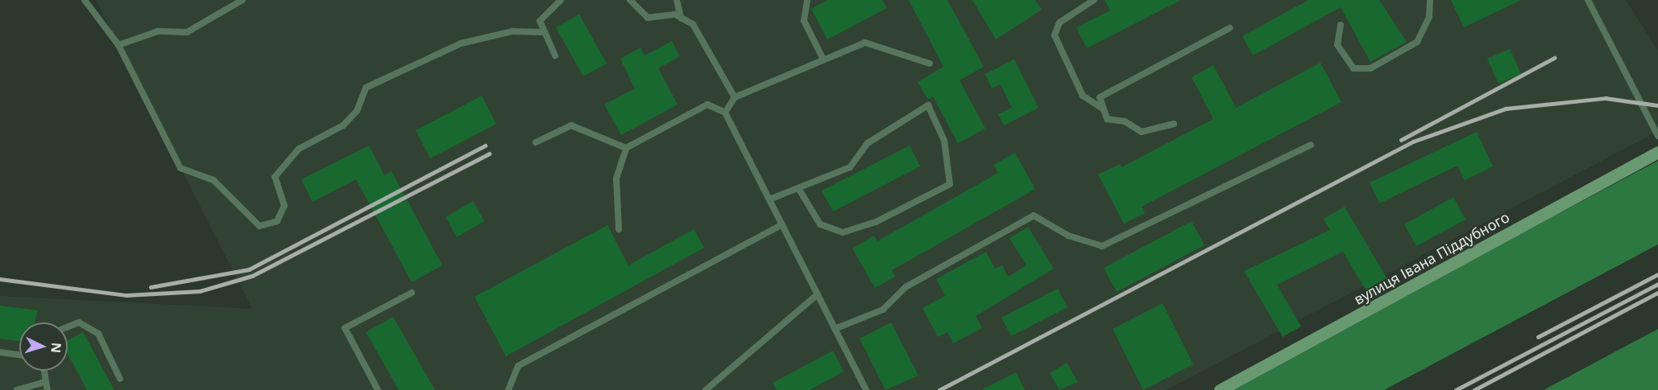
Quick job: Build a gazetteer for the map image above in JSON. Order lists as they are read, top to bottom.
{
  "streets": {
    "street": ["вулиця Івана Піддубного"]
  },
  "north": "right"
}
